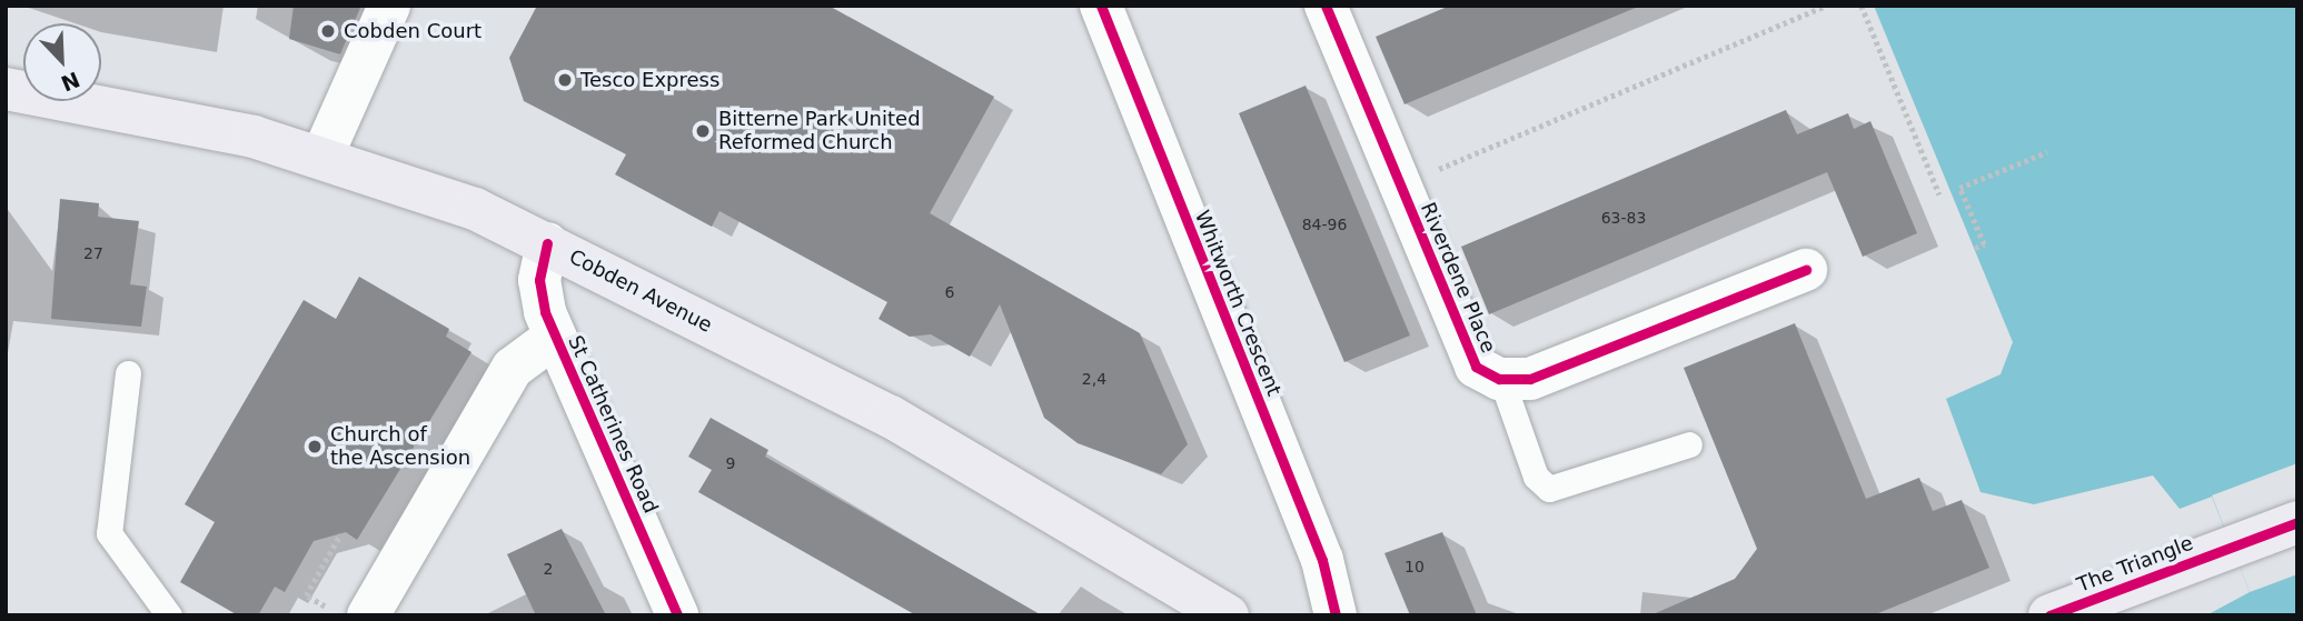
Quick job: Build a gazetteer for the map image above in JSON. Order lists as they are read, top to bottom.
{
  "streets": {
    "main road": ["Cobden Avenue", "The Triangle"],
    "street": ["Riverdene Place", "Whitworth Crescent", "St Catherines Road"]
  },
  "crossings": [
    ["Cobden Avenue", "St Catherines Road"]
  ],
  "places": [
    "Cobden Court",
    "Tesco Express",
    "Bitterne Park United Reformed Church",
    "Church of the Ascension"
  ],
  "house_numbers": [
    "63-83",
    "84-96",
    "27",
    "6",
    "2,4",
    "9",
    "10",
    "2"
  ],
  "north": "bottom right"
}
